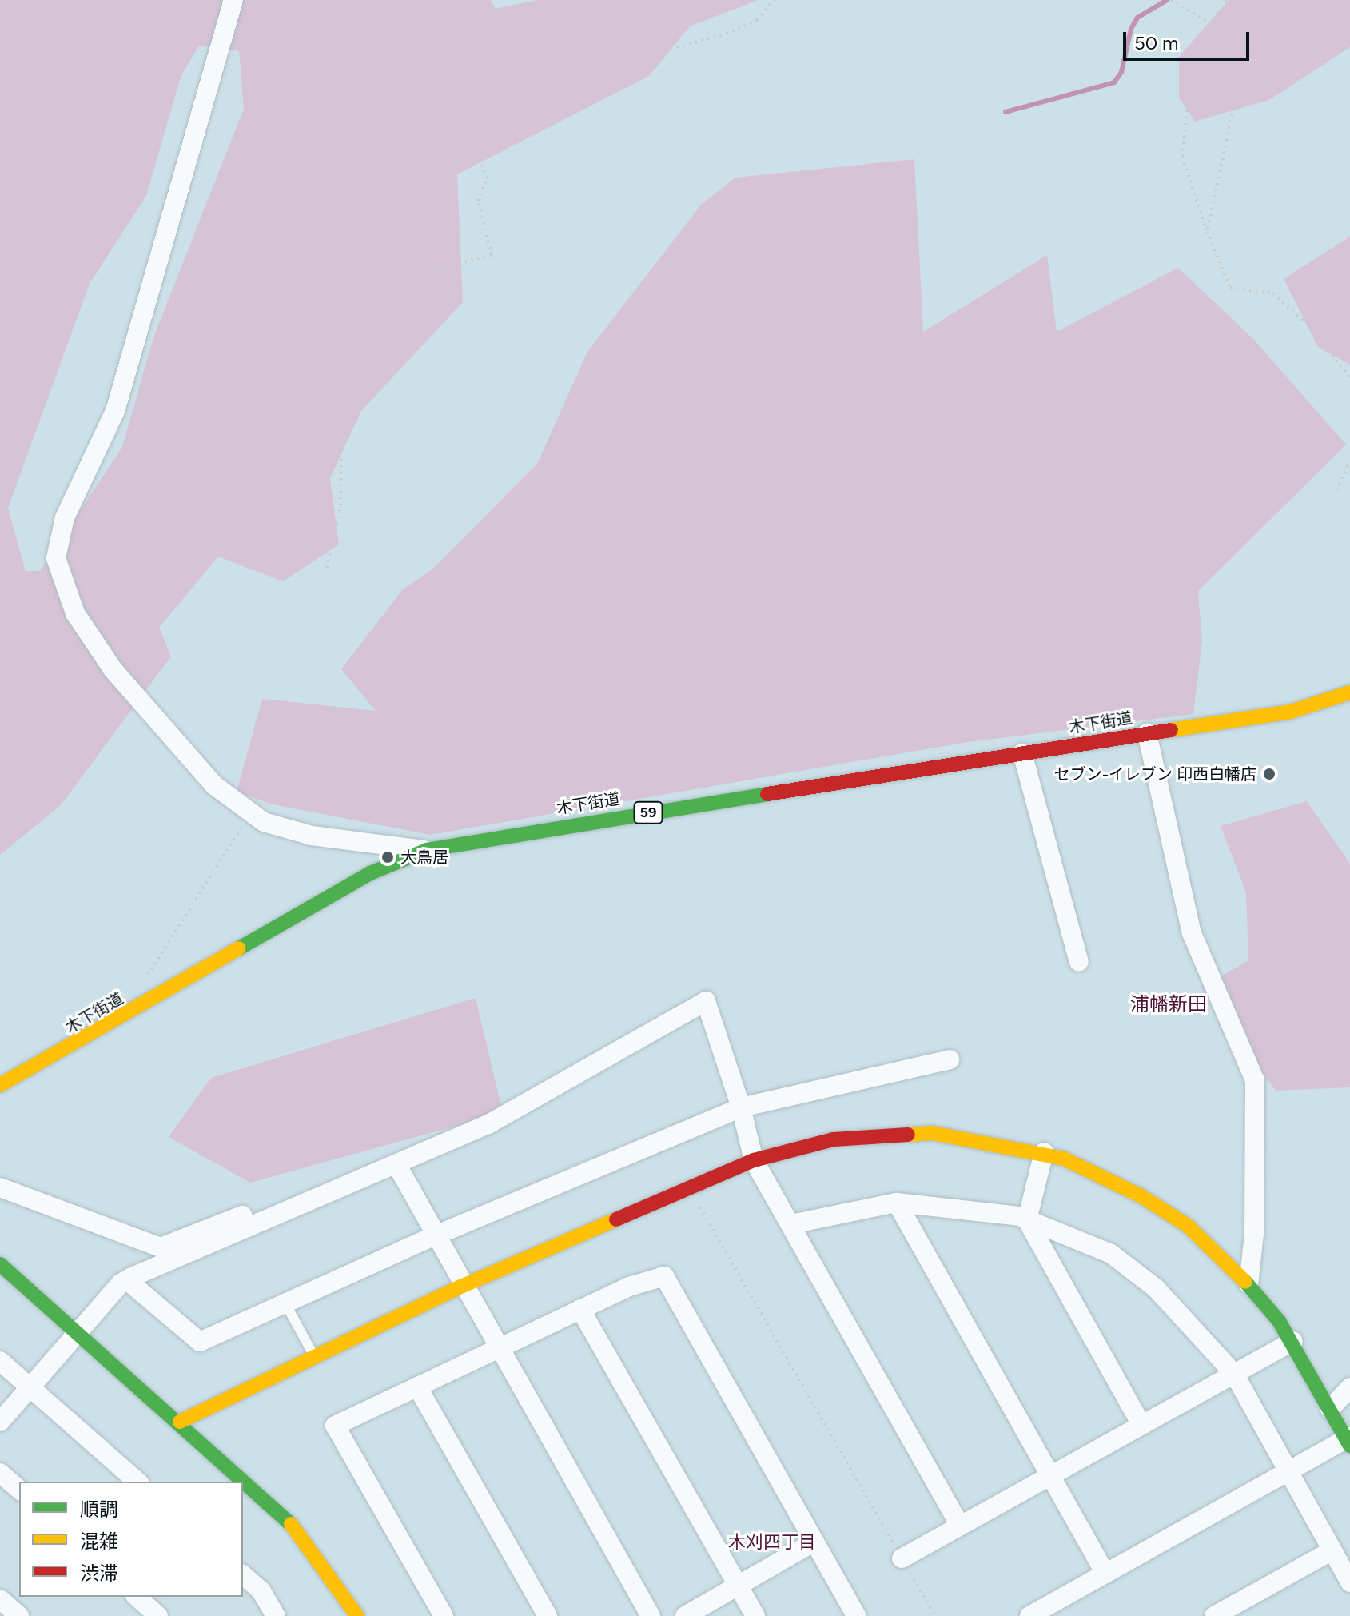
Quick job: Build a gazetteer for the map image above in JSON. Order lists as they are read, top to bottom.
{
  "streets": {
    "street": ["木下街道", "59"]
  },
  "districts": ["浦幡新田", "木刈四丁目"],
  "places": ["セブン-イレブン 印西白幡店", "大鳥居"],
  "legend": ["順調", "混雑", "渋滞"],
  "scale_bar": "50 m"
}
